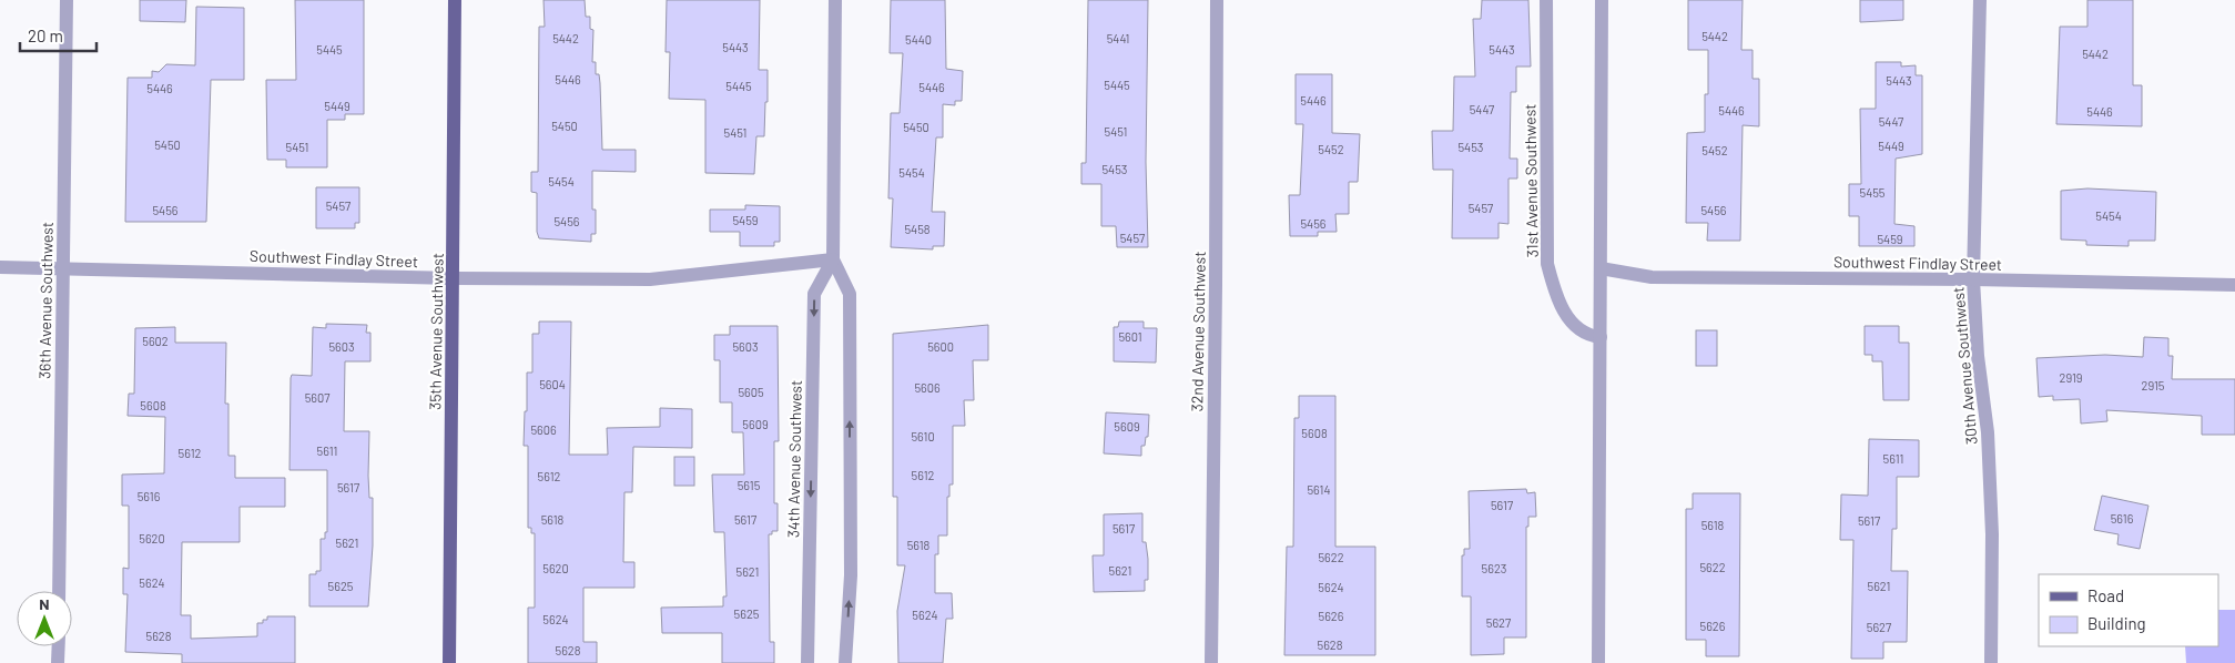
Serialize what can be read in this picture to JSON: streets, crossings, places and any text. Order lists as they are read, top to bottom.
{
  "streets": {
    "main road": ["35th Avenue Southwest"],
    "street": [
      "31st Avenue Southwest",
      "Southwest Findlay Street",
      "36th Avenue Southwest",
      "32nd Avenue Southwest",
      "30th Avenue Southwest",
      "34th Avenue Southwest"
    ]
  },
  "crossings": [
    ["Southwest Findlay Street", "36th Avenue Southwest"],
    ["Southwest Findlay Street", "35th Avenue Southwest"],
    ["Southwest Findlay Street", "30th Avenue Southwest"],
    ["Southwest Findlay Street", "34th Avenue Southwest"]
  ],
  "house_numbers": [
    "5442",
    "5442",
    "5441",
    "5440",
    "5443",
    "5445",
    "5443",
    "5442",
    "5446",
    "5443",
    "5445",
    "5445",
    "5446",
    "5446",
    "5446",
    "5449",
    "5447",
    "5446",
    "5446",
    "5447",
    "5450",
    "5450",
    "5451",
    "5451",
    "5450",
    "5449",
    "5451",
    "5453",
    "5452",
    "5452",
    "5453",
    "5454",
    "5454",
    "5455",
    "5457",
    "5457",
    "5456",
    "5456",
    "5454",
    "5459",
    "5456",
    "5456",
    "5458",
    "5457",
    "5459",
    "5601",
    "5602",
    "5603",
    "5603",
    "5600",
    "2919",
    "5604",
    "2915",
    "5606",
    "5605",
    "5607",
    "5608",
    "5609",
    "5609",
    "5606",
    "5608",
    "5610",
    "5611",
    "5612",
    "5611",
    "5612",
    "5612",
    "5615",
    "5617",
    "5614",
    "5616",
    "5617",
    "5616",
    "5618",
    "5617",
    "5617",
    "5618",
    "5617",
    "5620",
    "5621",
    "5618",
    "5622",
    "5622",
    "5620",
    "5623",
    "5621",
    "5621",
    "5624",
    "5625",
    "5621",
    "5624",
    "5625",
    "5624",
    "5626",
    "5624",
    "5627",
    "5626",
    "5627",
    "5628",
    "5628",
    "5628"
  ],
  "legend": ["Road", "Building"],
  "scale_bar": "20 m",
  "north": "top"
}
